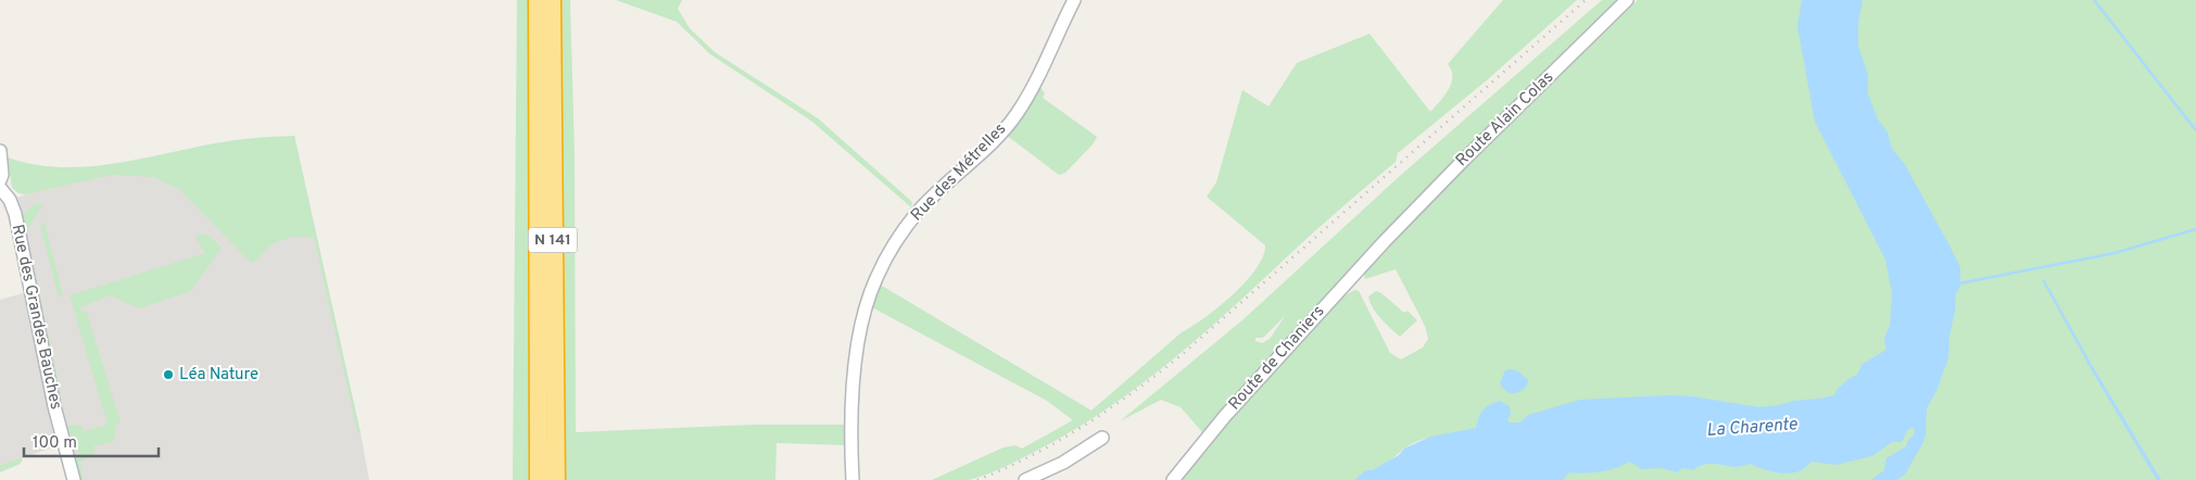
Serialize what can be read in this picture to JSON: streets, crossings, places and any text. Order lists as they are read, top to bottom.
{
  "streets": {
    "highway": ["N 141"],
    "street": [
      "Route Alain Colas",
      "Rue des Métrelles",
      "Rue des Grandes Bauches",
      "Route de Chaniers"
    ]
  },
  "crossings": [
    ["Route Alain Colas", "Route de Chaniers"]
  ],
  "water": ["La Charente"],
  "places": ["Léa Nature"],
  "scale_bar": "100 m"
}
